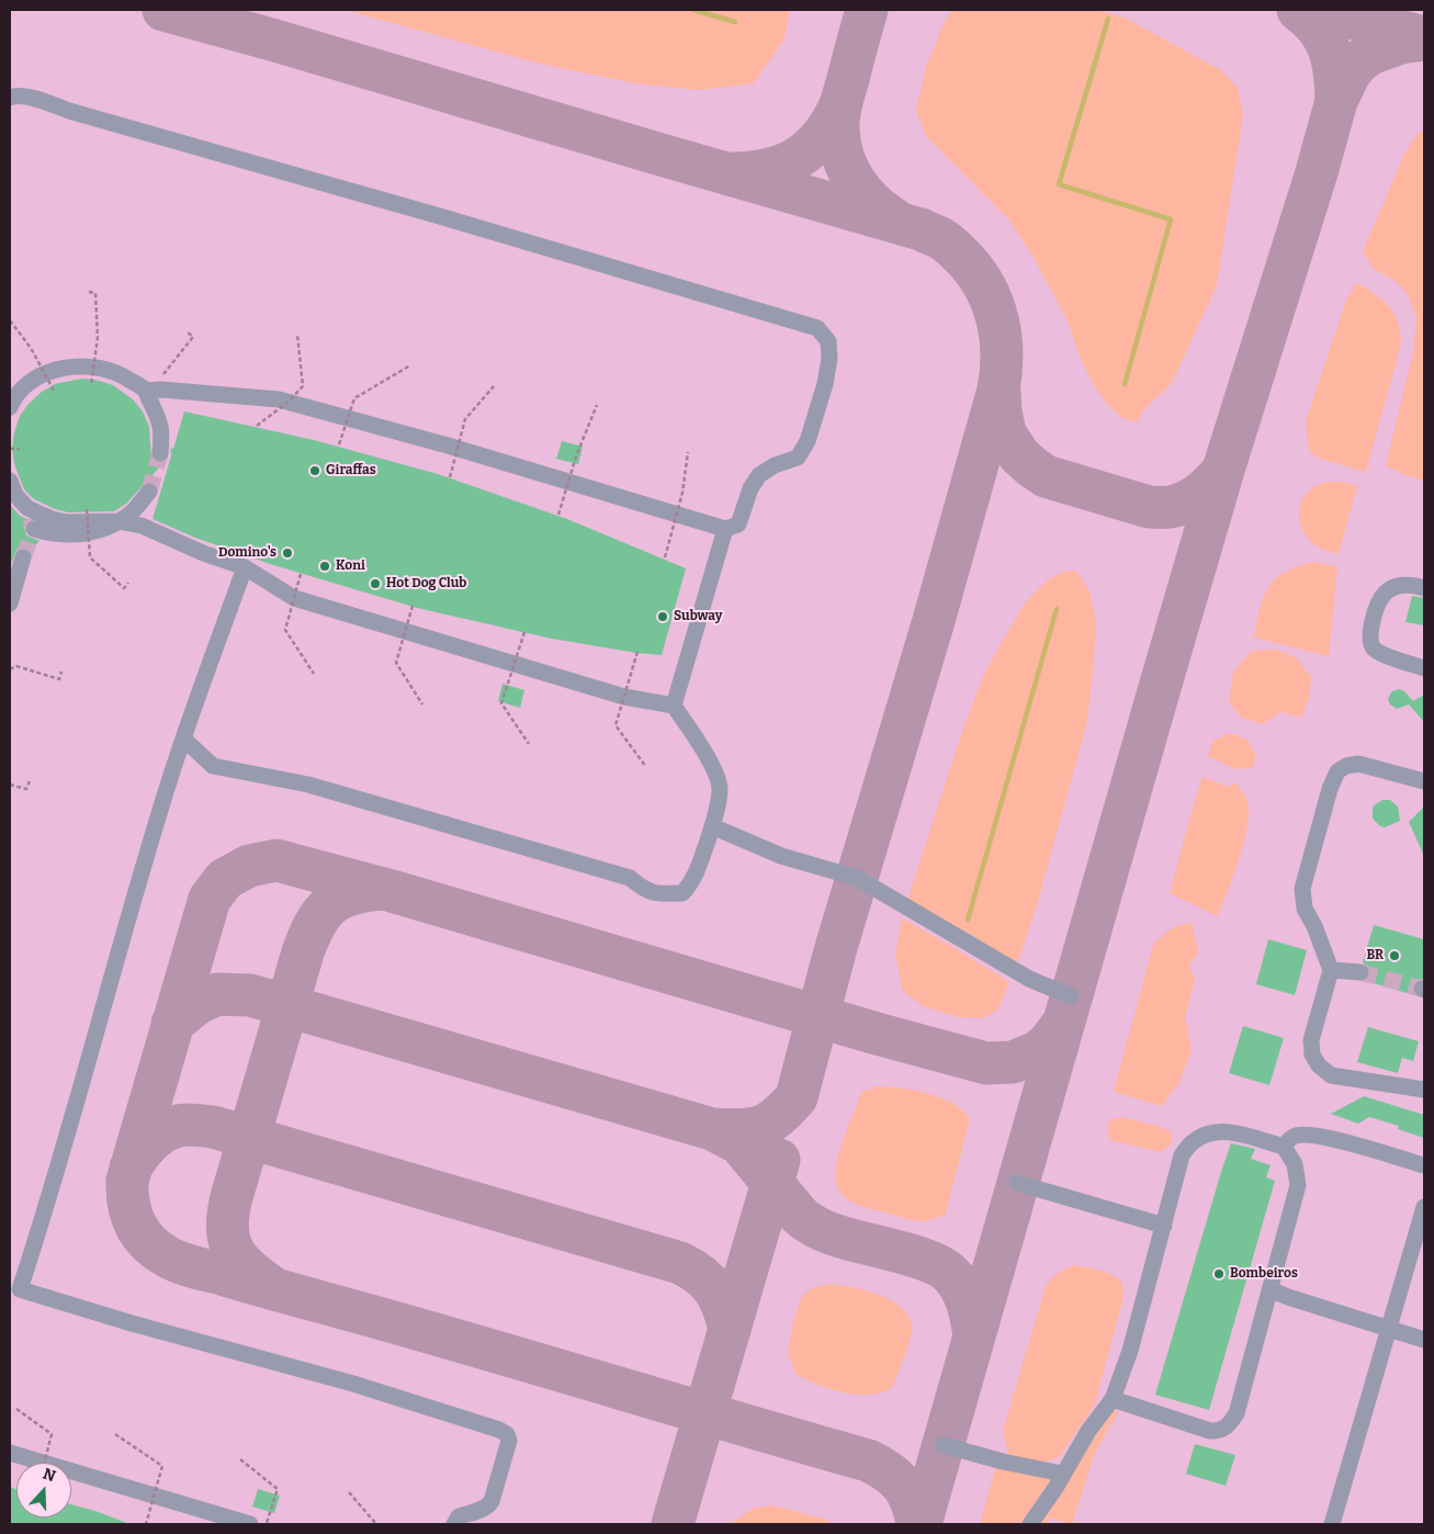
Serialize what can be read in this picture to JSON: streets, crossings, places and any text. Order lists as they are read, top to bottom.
{
  "places": [
    "Giraffas",
    "Domino's",
    "Koni",
    "Hot Dog Club",
    "Subway",
    "BR",
    "Bombeiros"
  ],
  "north": "top"
}
